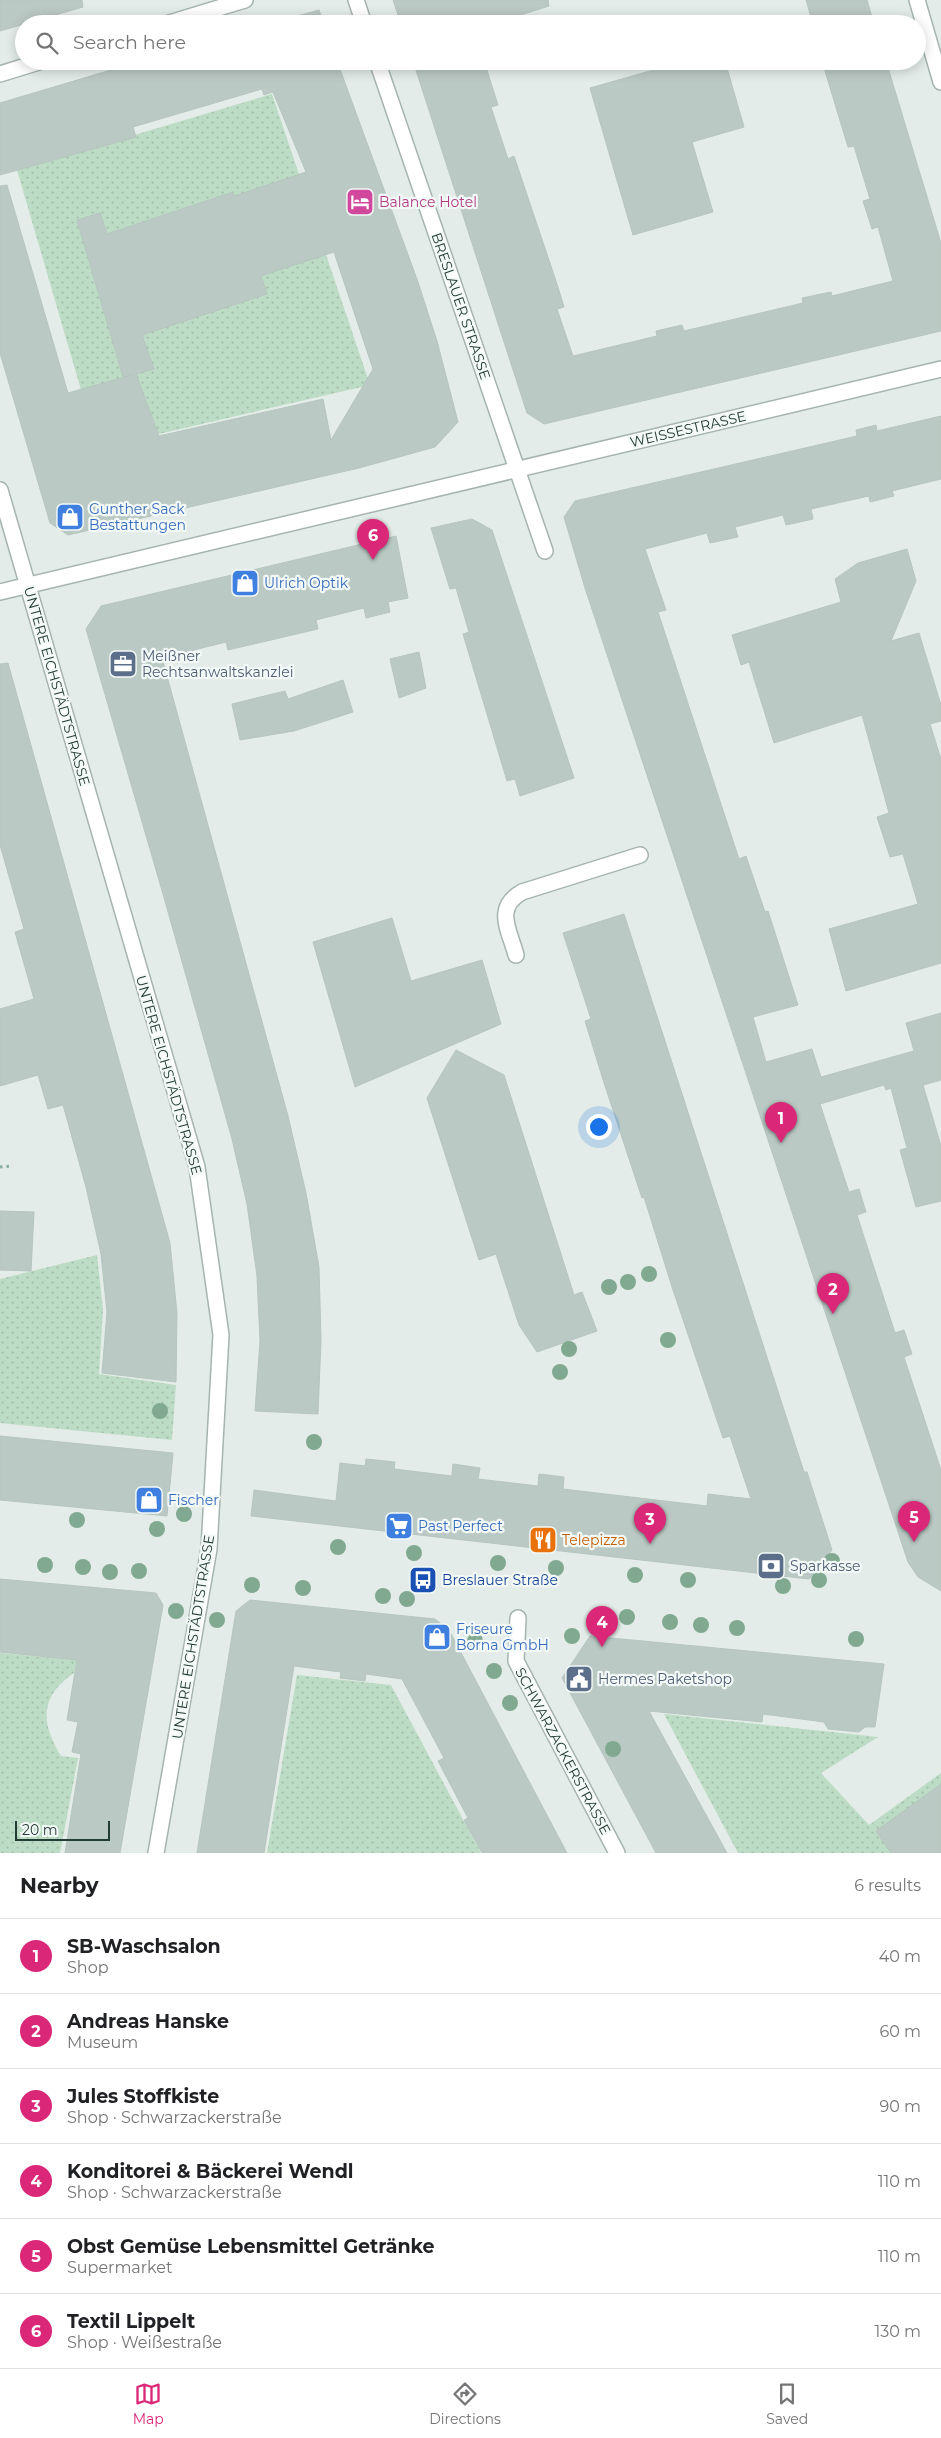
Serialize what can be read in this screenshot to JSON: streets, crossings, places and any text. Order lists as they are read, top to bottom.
{
  "streets": {
    "street": [
      "BRESLAUER STRASSE",
      "WEISSESTRASSE",
      "UNTERE EICHSTÄDTSTRASSE",
      "SCHWARZACKERSTRASSE"
    ]
  },
  "crossings": [
    ["BRESLAUER STRASSE", "WEISSESTRASSE"],
    ["WEISSESTRASSE", "UNTERE EICHSTÄDTSTRASSE"]
  ],
  "places": {
    "hotel": ["Balance Hotel"],
    "shop": [
      "Gunther Sack Bestattungen",
      "Ulrich Optik",
      "Fischer",
      "Friseure Borna GmbH"
    ],
    "office": ["Meißner Rechtsanwaltskanzlei"],
    "supermarket": ["Past Perfect"],
    "restaurant": ["Telepizza"],
    "bank": ["Sparkasse"],
    "bus stop": ["Breslauer Straße"],
    "public building": ["Hermes Paketshop"]
  },
  "scale_bar": "20 m",
  "page": {
    "search": "Search here",
    "pins": [
      "6",
      "1",
      "2",
      "5",
      "3",
      "4"
    ],
    "scale": "20 m",
    "heading": ["Nearby", "6 results"],
    "list": [
      {
        "mark": "1",
        "name": "SB-Waschsalon",
        "note": "Shop",
        "value": "40 m"
      },
      {
        "mark": "2",
        "name": "Andreas Hanske",
        "note": "Museum",
        "value": "60 m"
      },
      {
        "mark": "3",
        "name": "Jules Stoffkiste",
        "note": "Shop · Schwarzackerstraße",
        "value": "90 m"
      },
      {
        "mark": "4",
        "name": "Konditorei & Bäckerei Wendl",
        "note": "Shop · Schwarzackerstraße",
        "value": "110 m"
      },
      {
        "mark": "5",
        "name": "Obst Gemüse Lebensmittel Getränke",
        "note": "Supermarket",
        "value": "110 m"
      },
      {
        "mark": "6",
        "name": "Textil Lippelt",
        "note": "Shop · Weißestraße",
        "value": "130 m"
      }
    ],
    "nav": ["Map", "Directions", "Saved"]
  }
}
